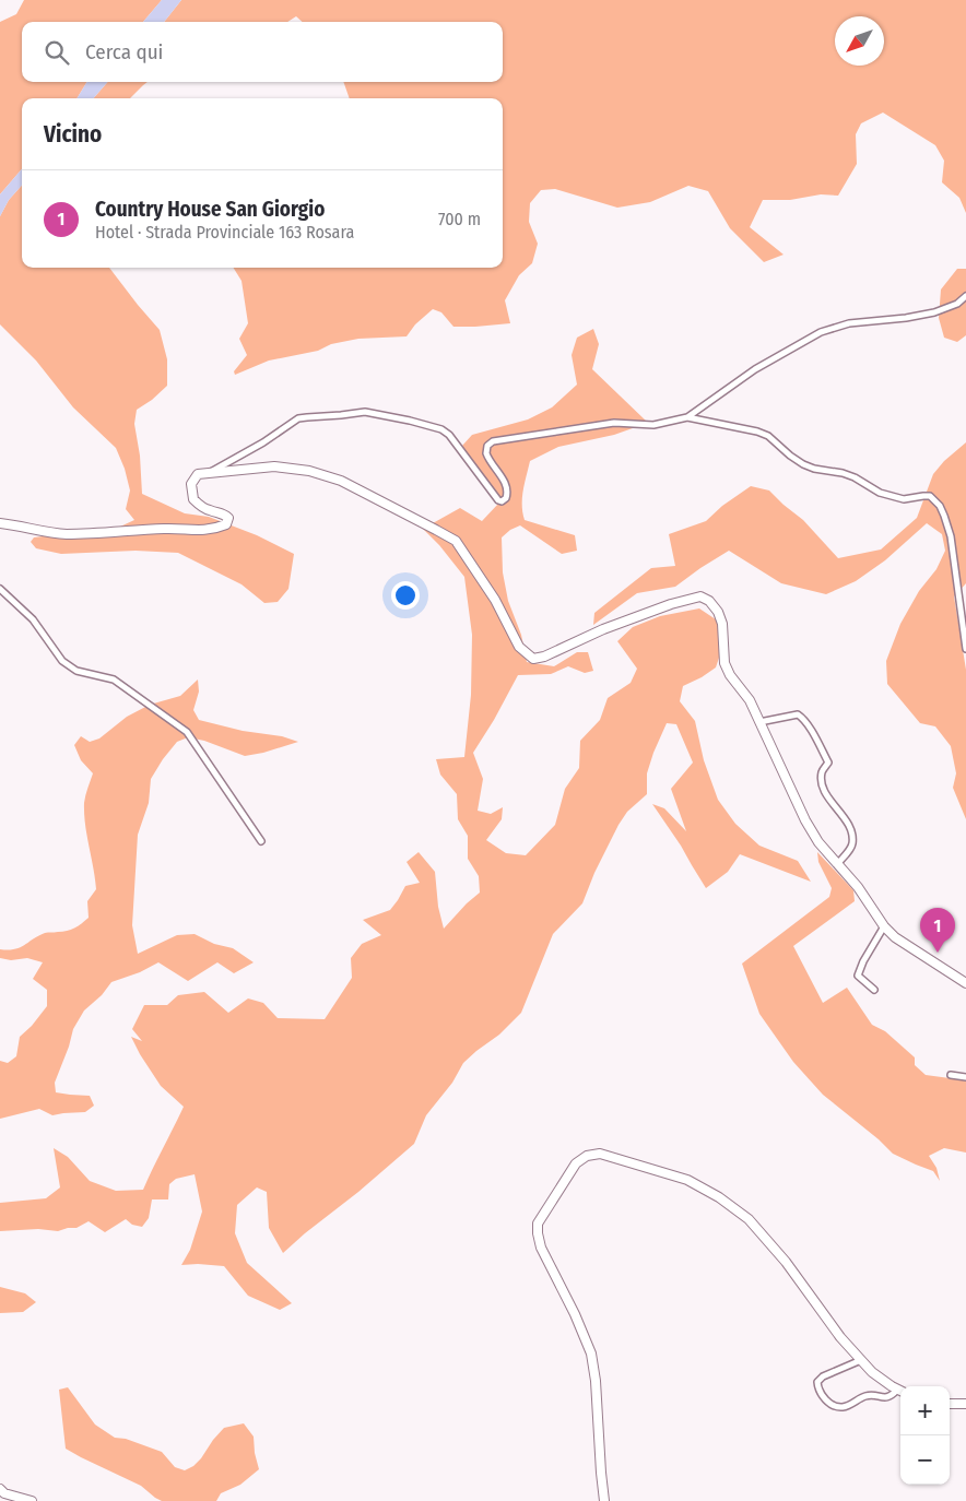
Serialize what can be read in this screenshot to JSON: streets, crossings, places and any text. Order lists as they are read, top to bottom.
{
  "north": "bottom left",
  "page": {
    "search": "Cerca qui",
    "heading": "Vicino",
    "list": [
      {
        "mark": "1",
        "name": "Country House San Giorgio",
        "note": "Hotel · Strada Provinciale 163 Rosara",
        "value": "700 m"
      }
    ],
    "pins": "1",
    "map_buttons": ["+", "−"]
  }
}
